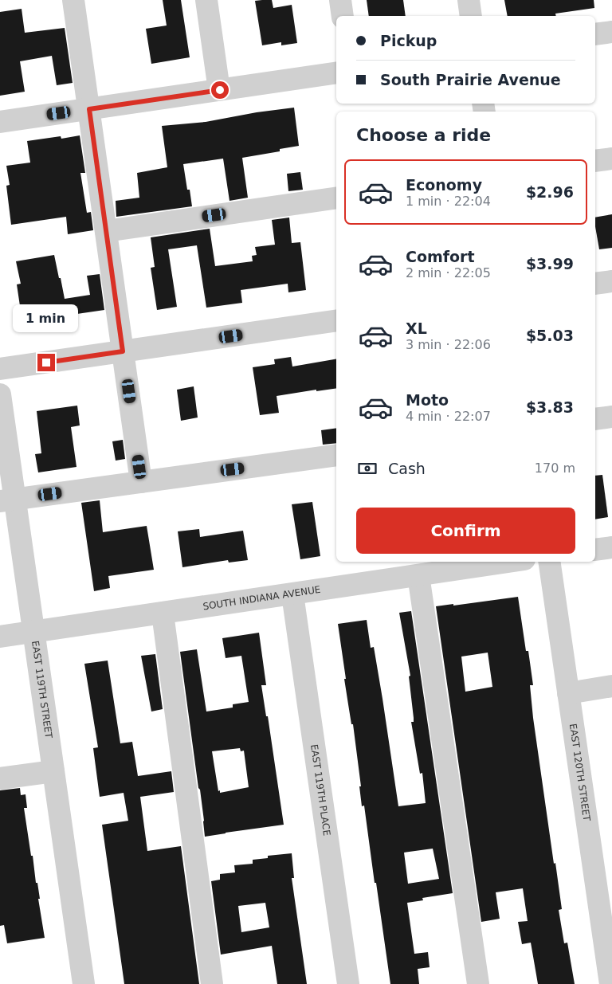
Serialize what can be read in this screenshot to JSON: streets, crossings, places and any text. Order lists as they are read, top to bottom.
{
  "streets": {
    "street": [
      "SOUTH INDIANA AVENUE",
      "EAST 119TH STREET",
      "EAST 120TH STREET",
      "EAST 119TH PLACE"
    ]
  },
  "crossings": [
    ["SOUTH INDIANA AVENUE", "EAST 119TH STREET"],
    ["SOUTH INDIANA AVENUE", "EAST 119TH PLACE"]
  ],
  "page": {
    "banner": ["Pickup", "South Prairie Avenue"],
    "heading": "Choose a ride",
    "list": [
      {
        "name": "Economy",
        "note": "1 min · 22:04",
        "value": "$2.96"
      },
      {
        "name": "Comfort",
        "note": "2 min · 22:05",
        "value": "$3.99"
      },
      {
        "name": "XL",
        "note": "3 min · 22:06",
        "value": "$5.03"
      },
      {
        "name": "Moto",
        "note": "4 min · 22:07",
        "value": "$3.83"
      }
    ],
    "bubble": "1 min",
    "pay": ["Cash", "170 m"],
    "buttons": "Confirm"
  }
}
